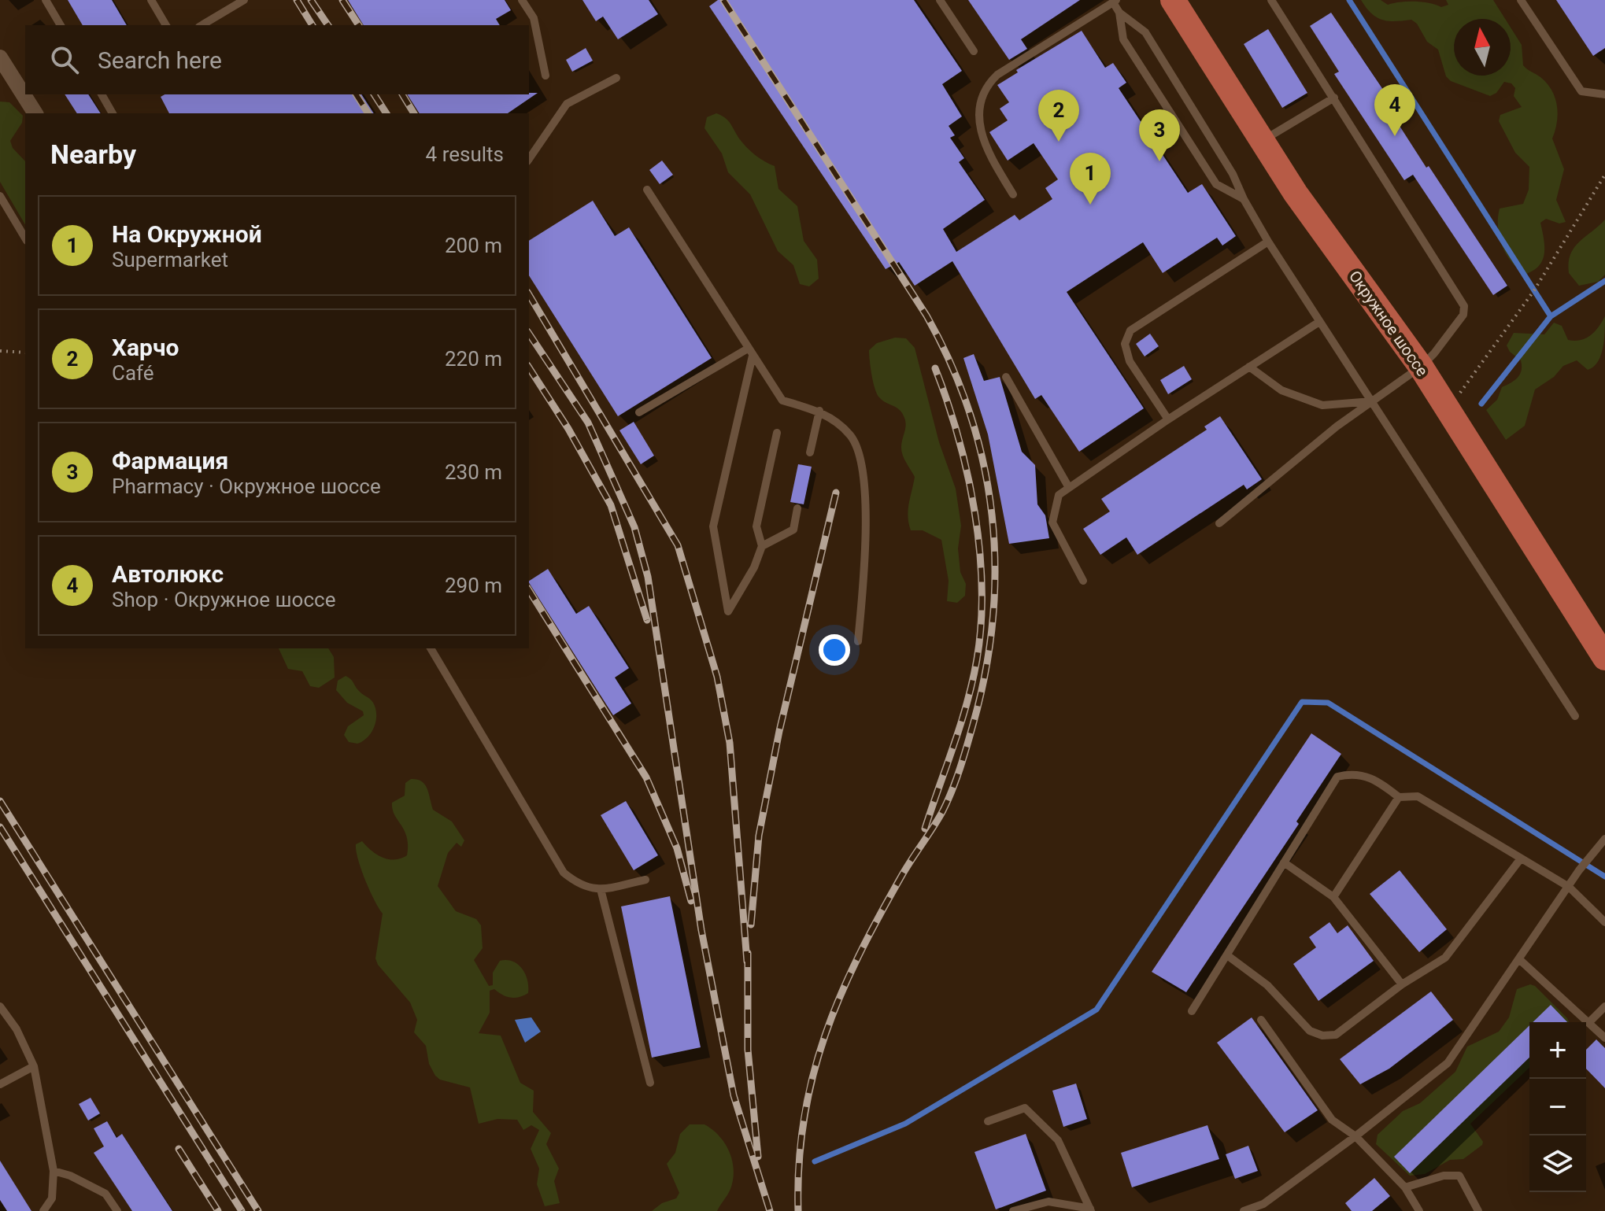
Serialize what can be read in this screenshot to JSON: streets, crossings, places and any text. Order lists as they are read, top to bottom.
{
  "streets": {
    "main road": ["Окружное шоссе"]
  },
  "north": "top",
  "page": {
    "search": "Search here",
    "pins": [
      "4",
      "2",
      "3",
      "1"
    ],
    "heading": ["Nearby", "4 results"],
    "list": [
      {
        "mark": "1",
        "name": "На Окружной",
        "note": "Supermarket",
        "value": "200 m"
      },
      {
        "mark": "2",
        "name": "Харчо",
        "note": "Café",
        "value": "220 m"
      },
      {
        "mark": "3",
        "name": "Фармация",
        "note": "Pharmacy · Окружное шоссе",
        "value": "230 m"
      },
      {
        "mark": "4",
        "name": "Автолюкс",
        "note": "Shop · Окружное шоссе",
        "value": "290 m"
      }
    ],
    "map_buttons": ["+", "−"]
  }
}
